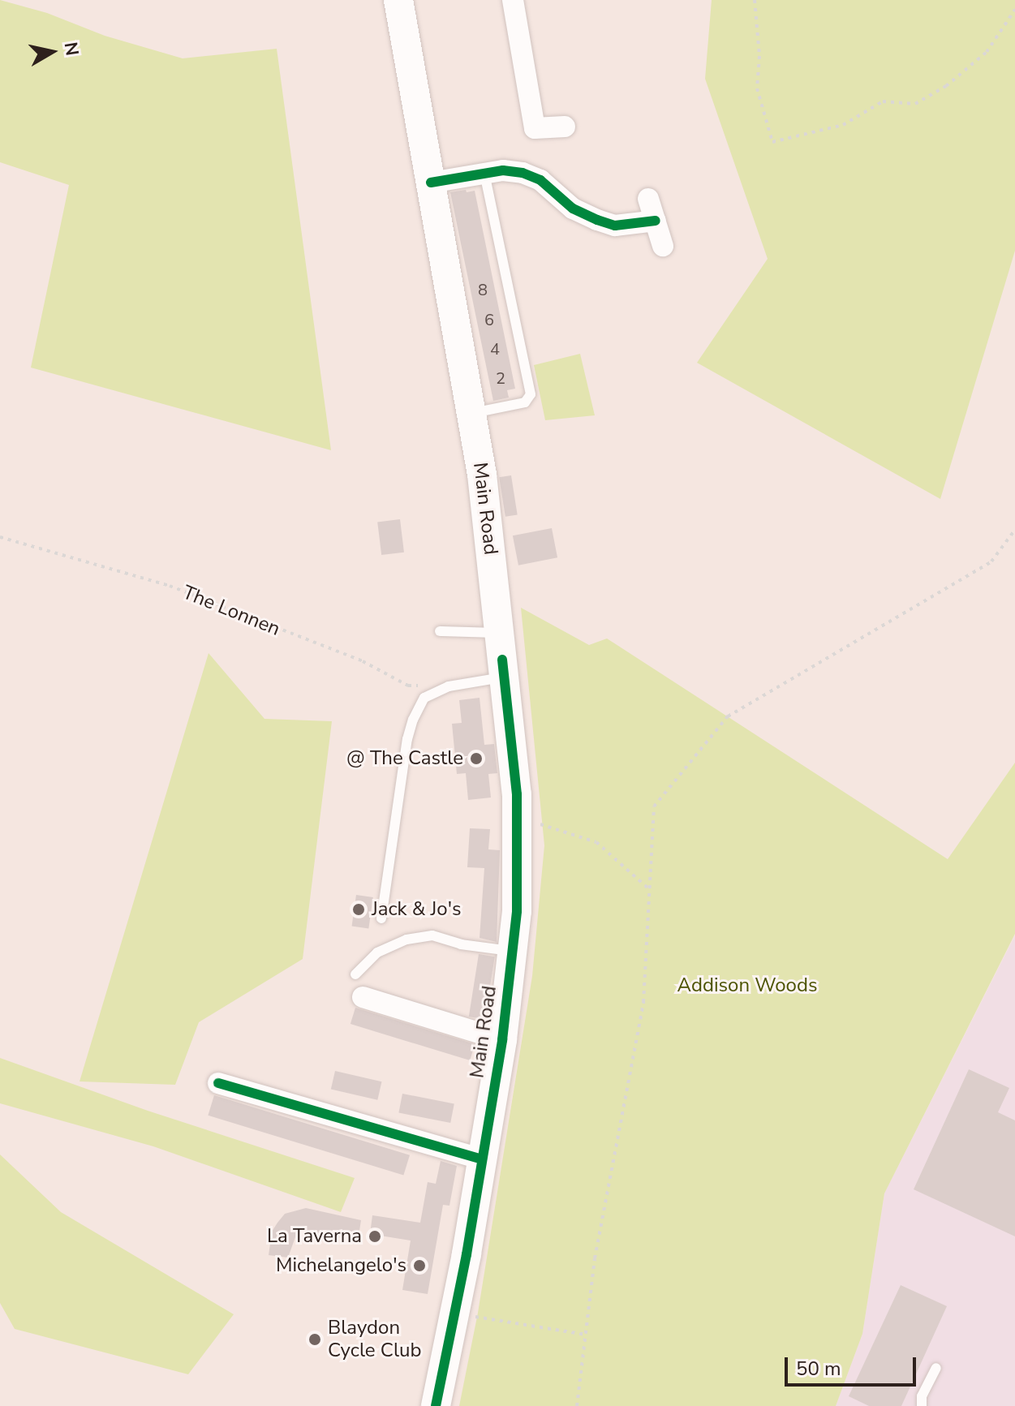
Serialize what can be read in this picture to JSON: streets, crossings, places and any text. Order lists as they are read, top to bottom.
{
  "streets": {
    "main road": ["Main Road"],
    "path": ["The Lonnen"]
  },
  "parks": ["Addison Woods"],
  "places": [
    "@ The Castle",
    "Jack & Jo's",
    "La Taverna",
    "Michelangelo's",
    "Blaydon Cycle Club"
  ],
  "house_numbers": [
    "8",
    "6",
    "4",
    "2"
  ],
  "scale_bar": "50 m",
  "north": "right"
}
